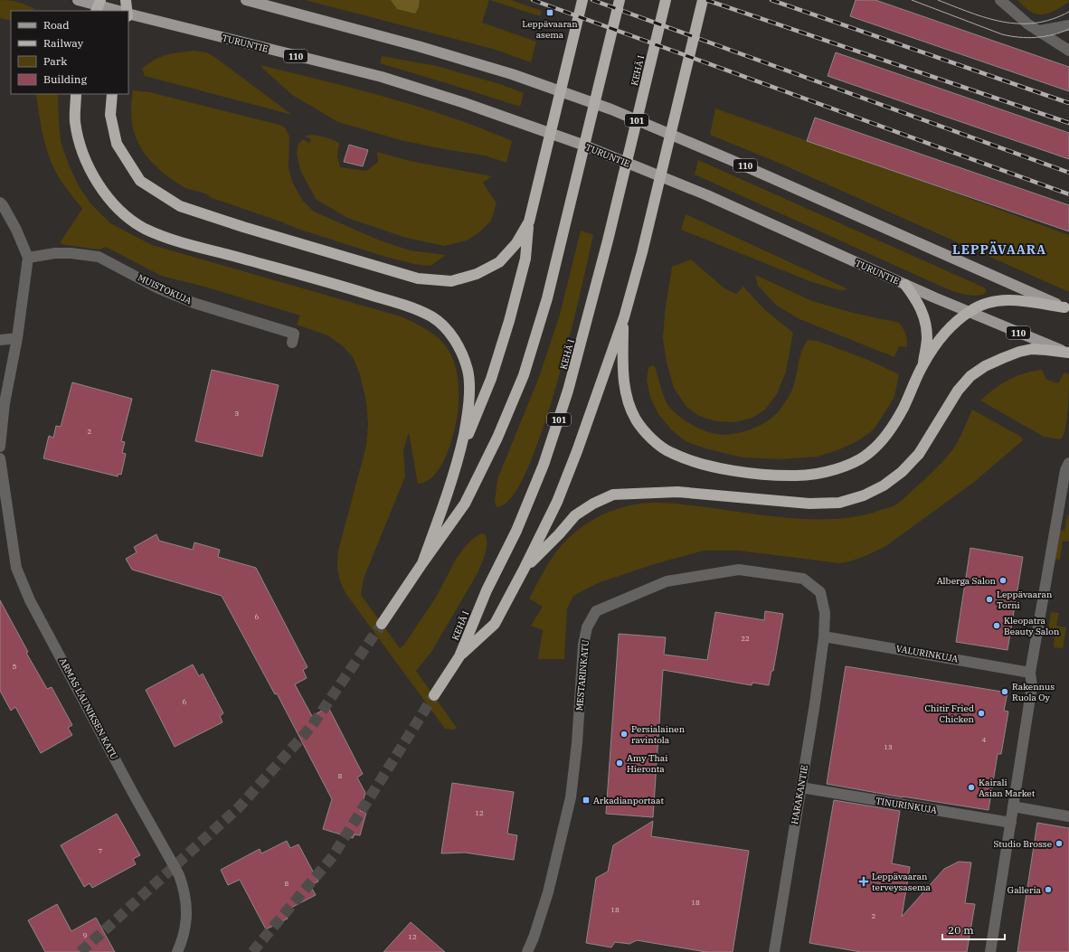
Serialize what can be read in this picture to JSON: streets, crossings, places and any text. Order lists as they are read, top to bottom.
{
  "streets": {
    "highway": ["KEHÄ I", "101"],
    "main road": ["TURUNTIE", "110"],
    "street": [
      "MUISTOKUJA",
      "VALURINKUJA",
      "MESTARINKATU",
      "ARMAS LAUNIKSEN KATU",
      "HARAKANTIE",
      "TINURINKUJA"
    ]
  },
  "crossings": [
    ["VALURINKUJA", "MESTARINKATU"],
    ["VALURINKUJA", "HARAKANTIE"],
    ["MESTARINKATU", "HARAKANTIE"],
    ["HARAKANTIE", "TINURINKUJA"]
  ],
  "districts": ["LEPPÄVAARA"],
  "places": {
    "transit": ["Leppävaaran asema", "Arkadianportaat"],
    "other": [
      "Alberga Salon",
      "Leppävaaran Torni",
      "Kleopatra Beauty Salon",
      "Rakennus Ruola Oy",
      "Chitir Fried Chicken",
      "Persialainen ravintola",
      "Amy Thai Hieronta",
      "Kairali Asian Market",
      "Studio Brosse",
      "Galleria"
    ],
    "health": ["Leppävaaran terveysasema"]
  },
  "house_numbers": [
    "3",
    "2",
    "6",
    "22",
    "5",
    "6",
    "4",
    "13",
    "8",
    "12",
    "7",
    "8",
    "18",
    "18",
    "2",
    "9",
    "12"
  ],
  "legend": [
    "Road",
    "Railway",
    "Park",
    "Building"
  ],
  "scale_bar": "20 m"
}
